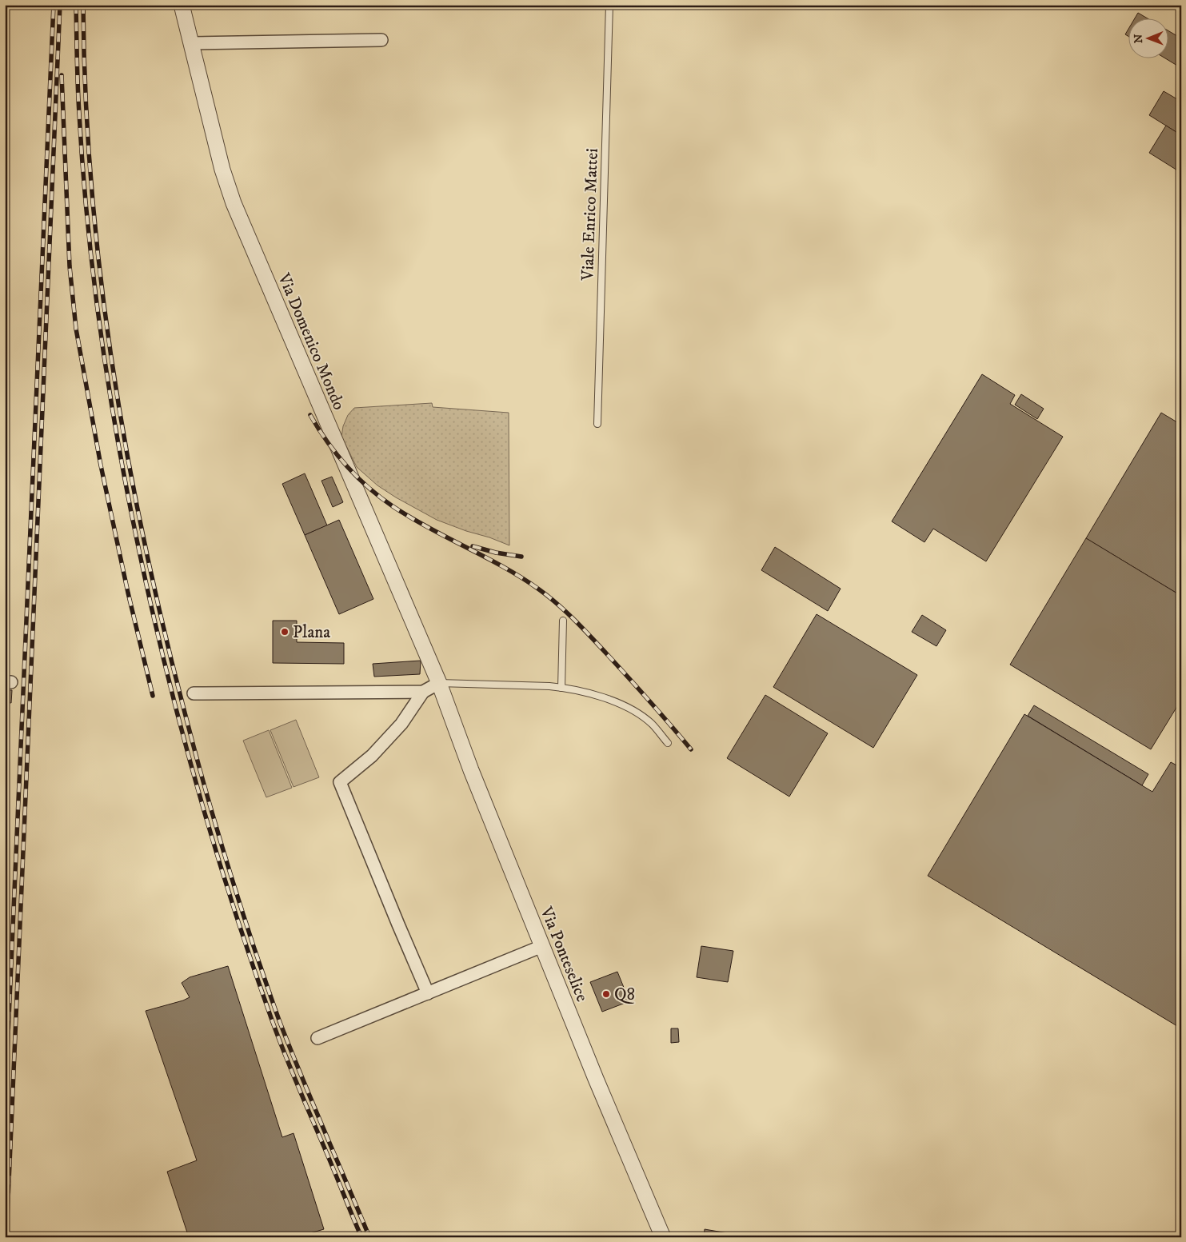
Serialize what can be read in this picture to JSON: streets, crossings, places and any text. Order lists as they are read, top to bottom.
{
  "streets": {
    "street": ["Via Domenico Mondo", "Via Ponteselice"],
    "lane": ["Viale Enrico Mattei"]
  },
  "crossings": [
    ["Via Domenico Mondo", "Via Ponteselice"]
  ],
  "places": ["Plana", "Q8"],
  "north": "left"
}
